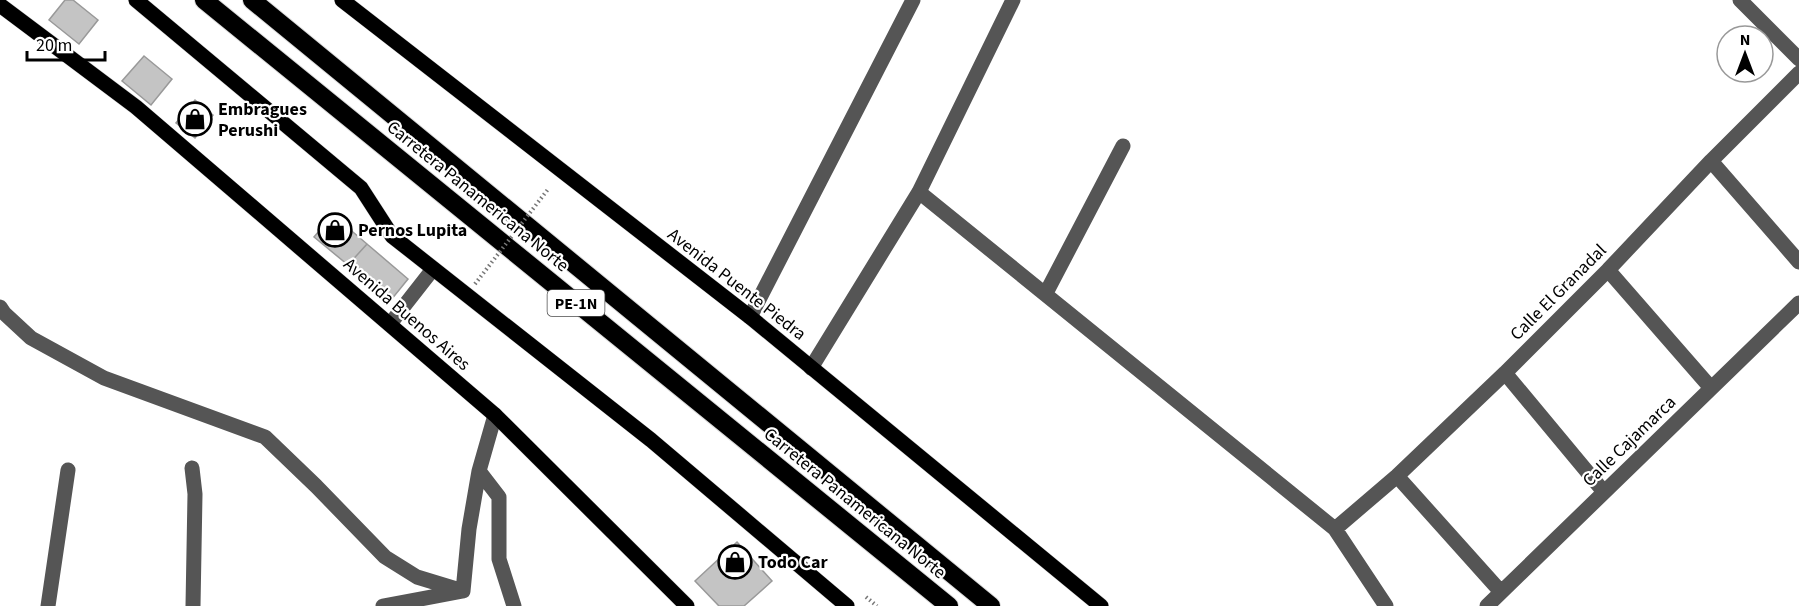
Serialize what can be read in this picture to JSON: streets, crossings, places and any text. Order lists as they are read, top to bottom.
{
  "streets": {
    "highway": ["Carretera Panamericana Norte", "PE-1N"],
    "main road": ["Avenida Puente Piedra", "Avenida Buenos Aires"],
    "street": ["Calle El Granadal", "Calle Cajamarca"]
  },
  "places": {
    "shop": ["Embragues Perushi", "Pernos Lupita", "Todo Car"]
  },
  "scale_bar": "20 m",
  "north": "top"
}
